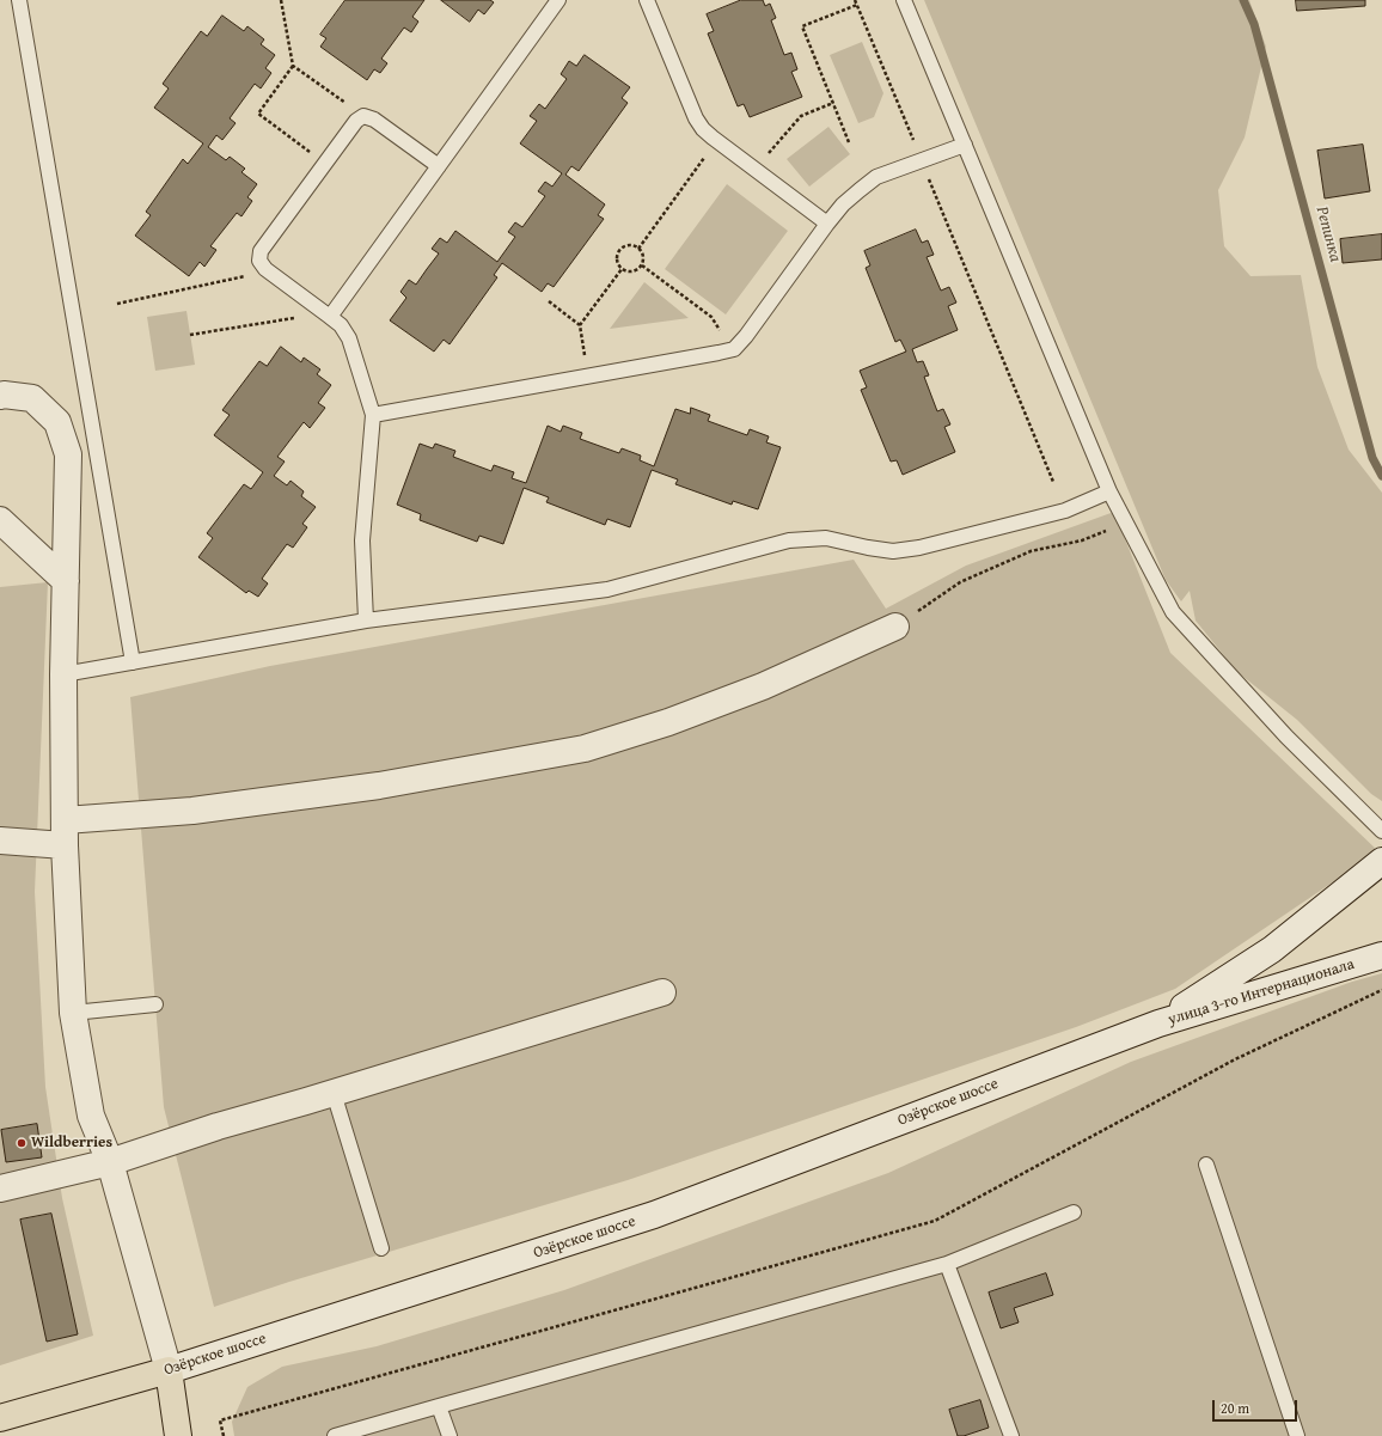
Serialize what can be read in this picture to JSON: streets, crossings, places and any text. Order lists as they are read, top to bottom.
{
  "streets": {
    "main road": ["Озёрское шоссе"],
    "street": ["улица 3-го Интернационала"]
  },
  "crossings": [
    ["улица 3-го Интернационала", "Озёрское шоссе"]
  ],
  "water": ["Репинка"],
  "places": ["Wildberries"],
  "scale_bar": "20 m"
}
